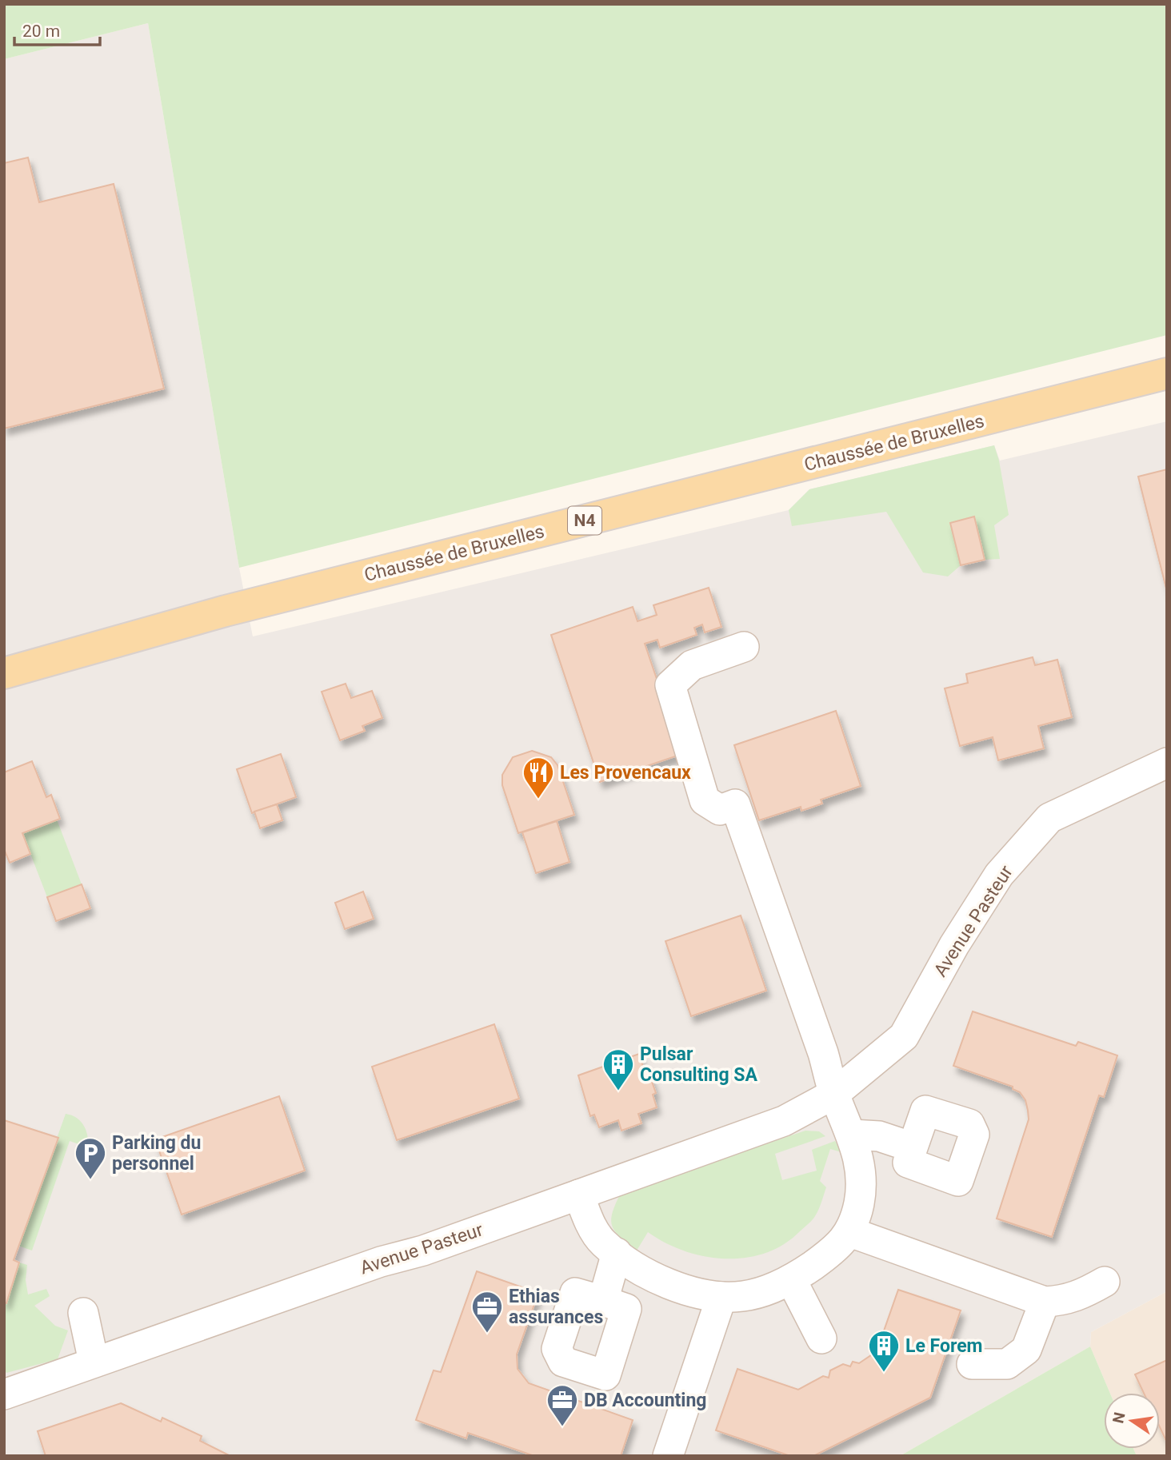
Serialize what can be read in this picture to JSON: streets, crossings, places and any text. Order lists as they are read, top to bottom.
{
  "streets": {
    "main road": ["Chaussée de Bruxelles", "N4"],
    "street": ["Avenue Pasteur"]
  },
  "places": {
    "restaurant": ["Les Provencaux"],
    "building": ["Pulsar Consulting SA", "Le Forem"],
    "parking": ["Parking du personnel"],
    "office": ["Ethias assurances", "DB Accounting"]
  },
  "scale_bar": "20 m",
  "north": "left"
}
